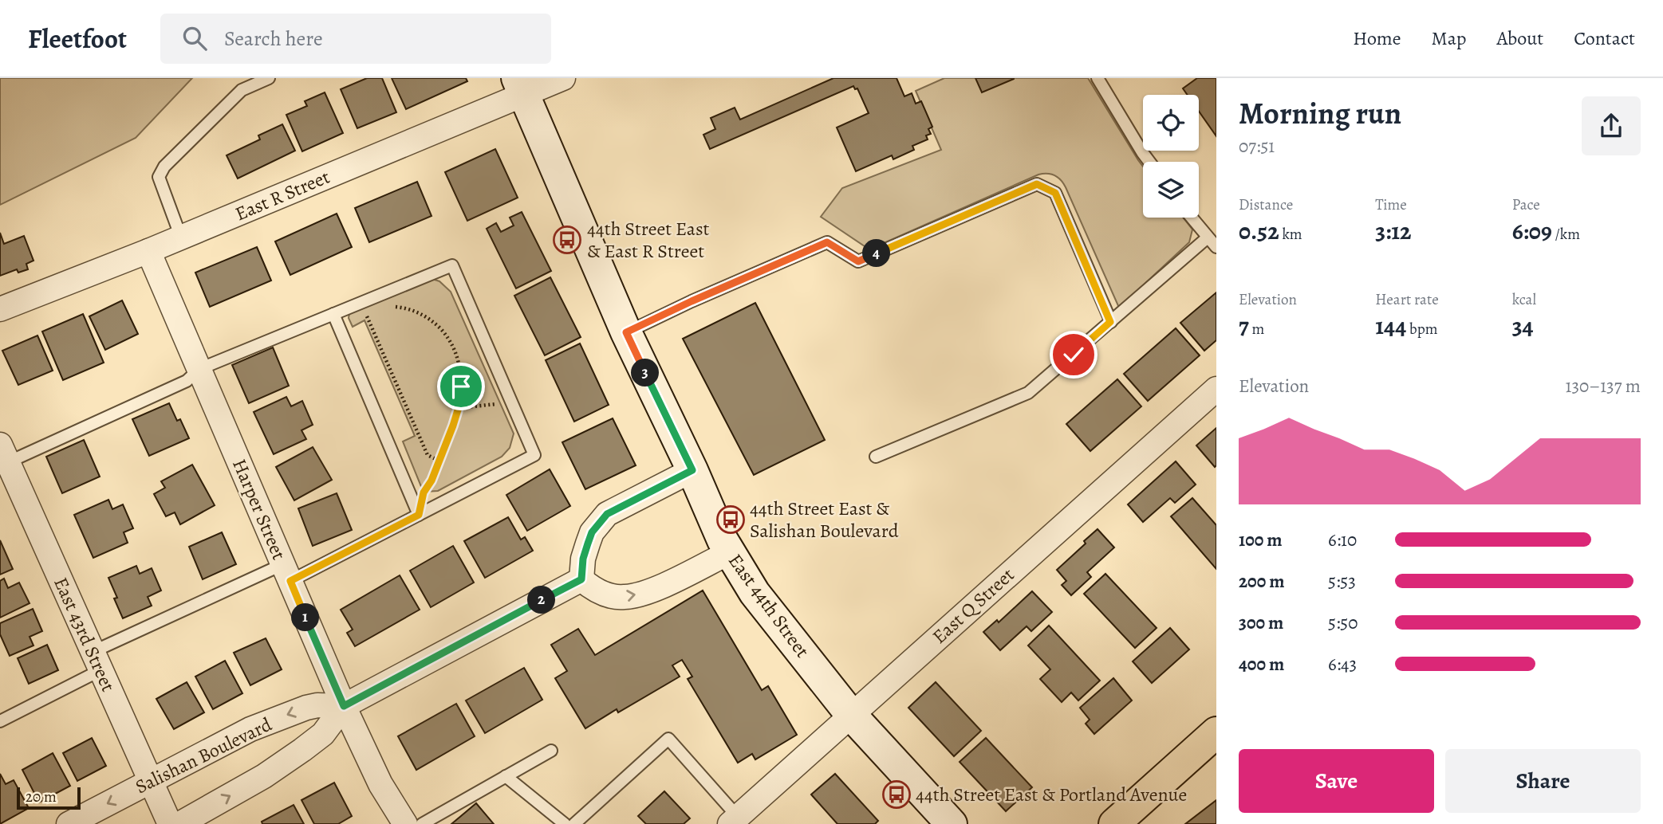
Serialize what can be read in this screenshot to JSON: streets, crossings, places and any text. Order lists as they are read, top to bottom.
{
  "streets": {
    "street": [
      "East R Street",
      "Harper Street",
      "East 44th Street",
      "East Q Street",
      "East 43rd Street",
      "Salishan Boulevard"
    ]
  },
  "crossings": [
    ["East R Street", "Harper Street"],
    ["East R Street", "East 44th Street"],
    ["Harper Street", "Salishan Boulevard"],
    ["East 44th Street", "East Q Street"],
    ["East 43rd Street", "Salishan Boulevard"]
  ],
  "places": {
    "bus stop": ["44th Street East & East R Street", "44th Street East & Salishan Boulevard", "44th Street East & Portland Avenue"]
  },
  "scale_bar": "20 m",
  "page": {
    "header": "Fleetfoot",
    "search": "Search here",
    "nav": [
      "Home",
      "Map",
      "About",
      "Contact"
    ],
    "heading": ["Morning run", "07:51"],
    "stats": [
      ["Distance", "0.52 km"],
      ["Time", "3:12"],
      ["Pace", "6:09 /km"],
      ["Elevation", "7 m"],
      ["Heart rate", "144 bpm"],
      ["kcal", "34"]
    ],
    "pins": [
      "4",
      "3",
      "2",
      "1"
    ],
    "chart": ["Elevation", "130–137 m"],
    "list": [
      {
        "name": "100 m",
        "note": "6:10"
      },
      {
        "name": "200 m",
        "note": "5:53"
      },
      {
        "name": "300 m",
        "note": "5:50"
      },
      {
        "name": "400 m",
        "note": "6:43"
      }
    ],
    "buttons": ["Save", "Share"],
    "scale": "20 m"
  }
}
